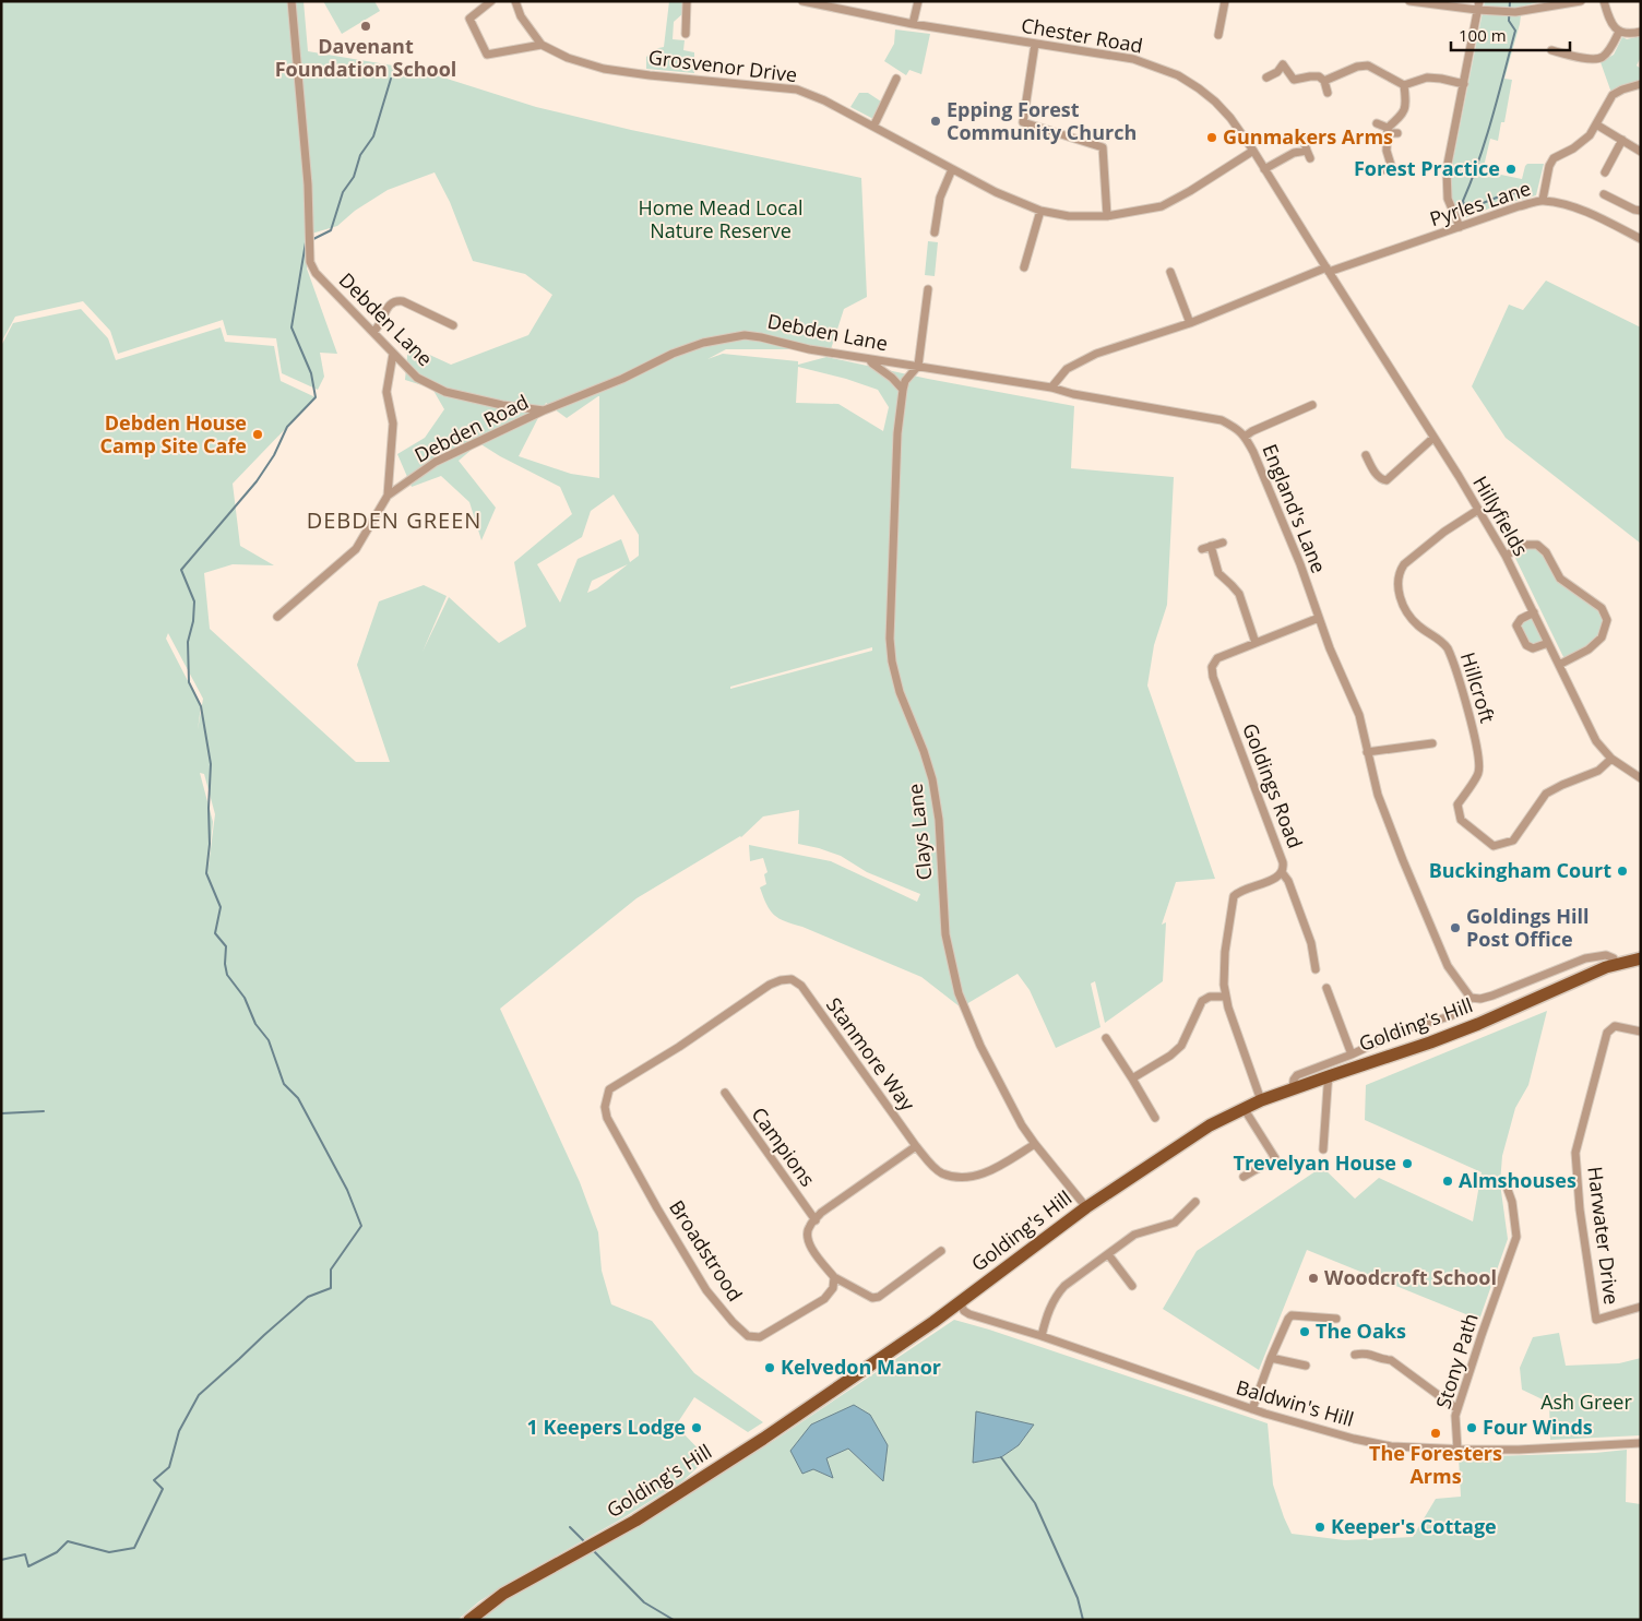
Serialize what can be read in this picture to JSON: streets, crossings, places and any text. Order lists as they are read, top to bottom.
{
  "streets": {
    "main road": ["Golding's Hill"],
    "street": [
      "Chester Road",
      "Grosvenor Drive",
      "Pyrles Lane",
      "Debden Lane",
      "Debden Road",
      "England's Lane",
      "Hillyfields",
      "Hillcroft",
      "Goldings Road",
      "Clays Lane",
      "Stanmore Way",
      "Campions",
      "Harwater Drive",
      "Broadstrood",
      "Stony Path",
      "Baldwin's Hill"
    ]
  },
  "crossings": [
    ["Chester Road", "Grosvenor Drive"],
    ["Chester Road", "Pyrles Lane"],
    ["Chester Road", "Hillyfields"],
    ["Pyrles Lane", "Debden Lane"],
    ["Pyrles Lane", "England's Lane"],
    ["Pyrles Lane", "Hillyfields"],
    ["Debden Lane", "Debden Road"],
    ["Debden Lane", "England's Lane"],
    ["Debden Lane", "Clays Lane"],
    ["England's Lane", "Goldings Road"],
    ["Hillyfields", "Hillcroft"],
    ["Goldings Road", "Golding's Hill"],
    ["Clays Lane", "Golding's Hill"],
    ["Clays Lane", "Stanmore Way"],
    ["Golding's Hill", "Baldwin's Hill"],
    ["Stanmore Way", "Broadstrood"],
    ["Stony Path", "Baldwin's Hill"]
  ],
  "districts": ["DEBDEN GREEN"],
  "parks": ["Home Mead Local Nature Reserve", "Ash Greer"],
  "places": [
    "Davenant Foundation School",
    "Epping Forest Community Church",
    "Gunmakers Arms",
    "Forest Practice",
    "Debden House Camp Site Cafe",
    "Buckingham Court",
    "Goldings Hill Post Office",
    "Trevelyan House",
    "Almshouses",
    "Woodcroft School",
    "The Oaks",
    "Kelvedon Manor",
    "1 Keepers Lodge",
    "Four Winds",
    "The Foresters Arms",
    "Keeper's Cottage"
  ],
  "scale_bar": "100 m"
}
